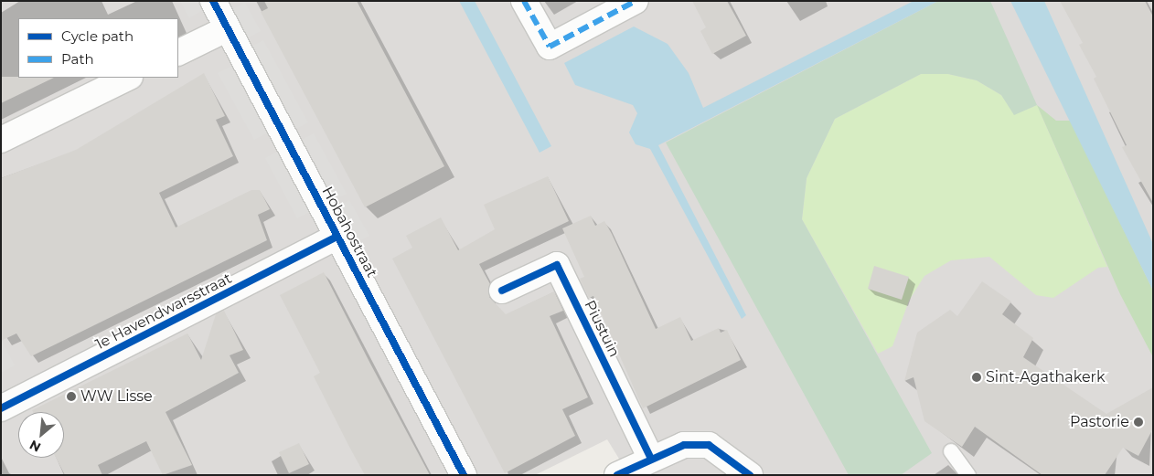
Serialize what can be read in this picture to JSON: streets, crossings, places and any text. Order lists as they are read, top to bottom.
{
  "streets": {
    "street": ["Hobahostraat", "1e Havendwarsstraat", "Piustuin"]
  },
  "crossings": [
    ["Hobahostraat", "1e Havendwarsstraat"]
  ],
  "places": ["Sint-Agathakerk", "WW Lisse", "Pastorie"],
  "legend": ["Cycle path", "Path"],
  "north": "bottom left"
}
